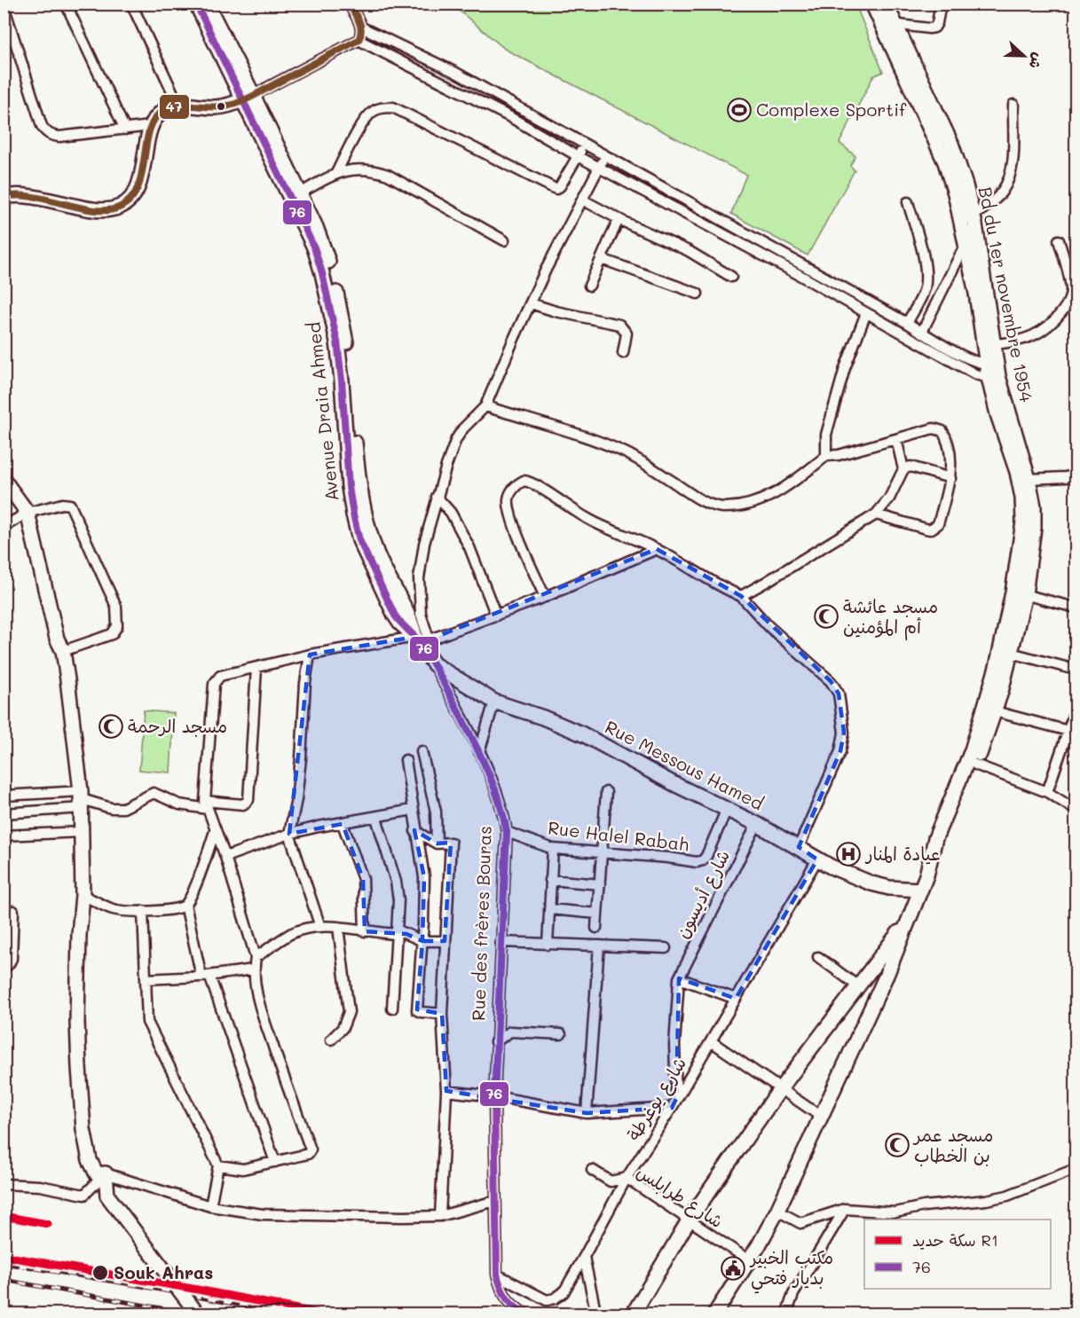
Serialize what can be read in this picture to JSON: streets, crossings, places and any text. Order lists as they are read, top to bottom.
{
  "streets": {
    "street": [
      "Bd du 1er novembre 1954",
      "Avenue Draia Ahmed",
      "Rue Messous Hamed",
      "Rue Halel Rabah",
      "شارع أديسون",
      "Rue des frères Bouras",
      "شارع يوغرطة",
      "شارع طرابلس"
    ]
  },
  "crossings": [
    ["Avenue Draia Ahmed", "Rue des frères Bouras"],
    ["Rue Messous Hamed", "Rue Halel Rabah"],
    ["Rue Messous Hamed", "شارع أديسون"],
    ["Rue Messous Hamed", "Rue des frères Bouras"],
    ["Rue Messous Hamed", "شارع يوغرطة"],
    ["Rue Halel Rabah", "Rue des frères Bouras"],
    ["شارع يوغرطة", "شارع طرابلس"]
  ],
  "places": {
    "sports": ["Complexe Sportif"],
    "mosque": ["مسجد عائشة أم المؤمنين", "مسجد الرحمة", "مسجد عمر بن الخطاب"],
    "hospital": ["عيادة المنار"],
    "public building": ["مكتب الخبير بديار فتحي"],
    "other": ["Souk Ahras"]
  },
  "lines": ["transit line 76", "transit line 47", "rail line R1"],
  "legend": ["سكة حديد R1", "76"],
  "north": "right"
}
